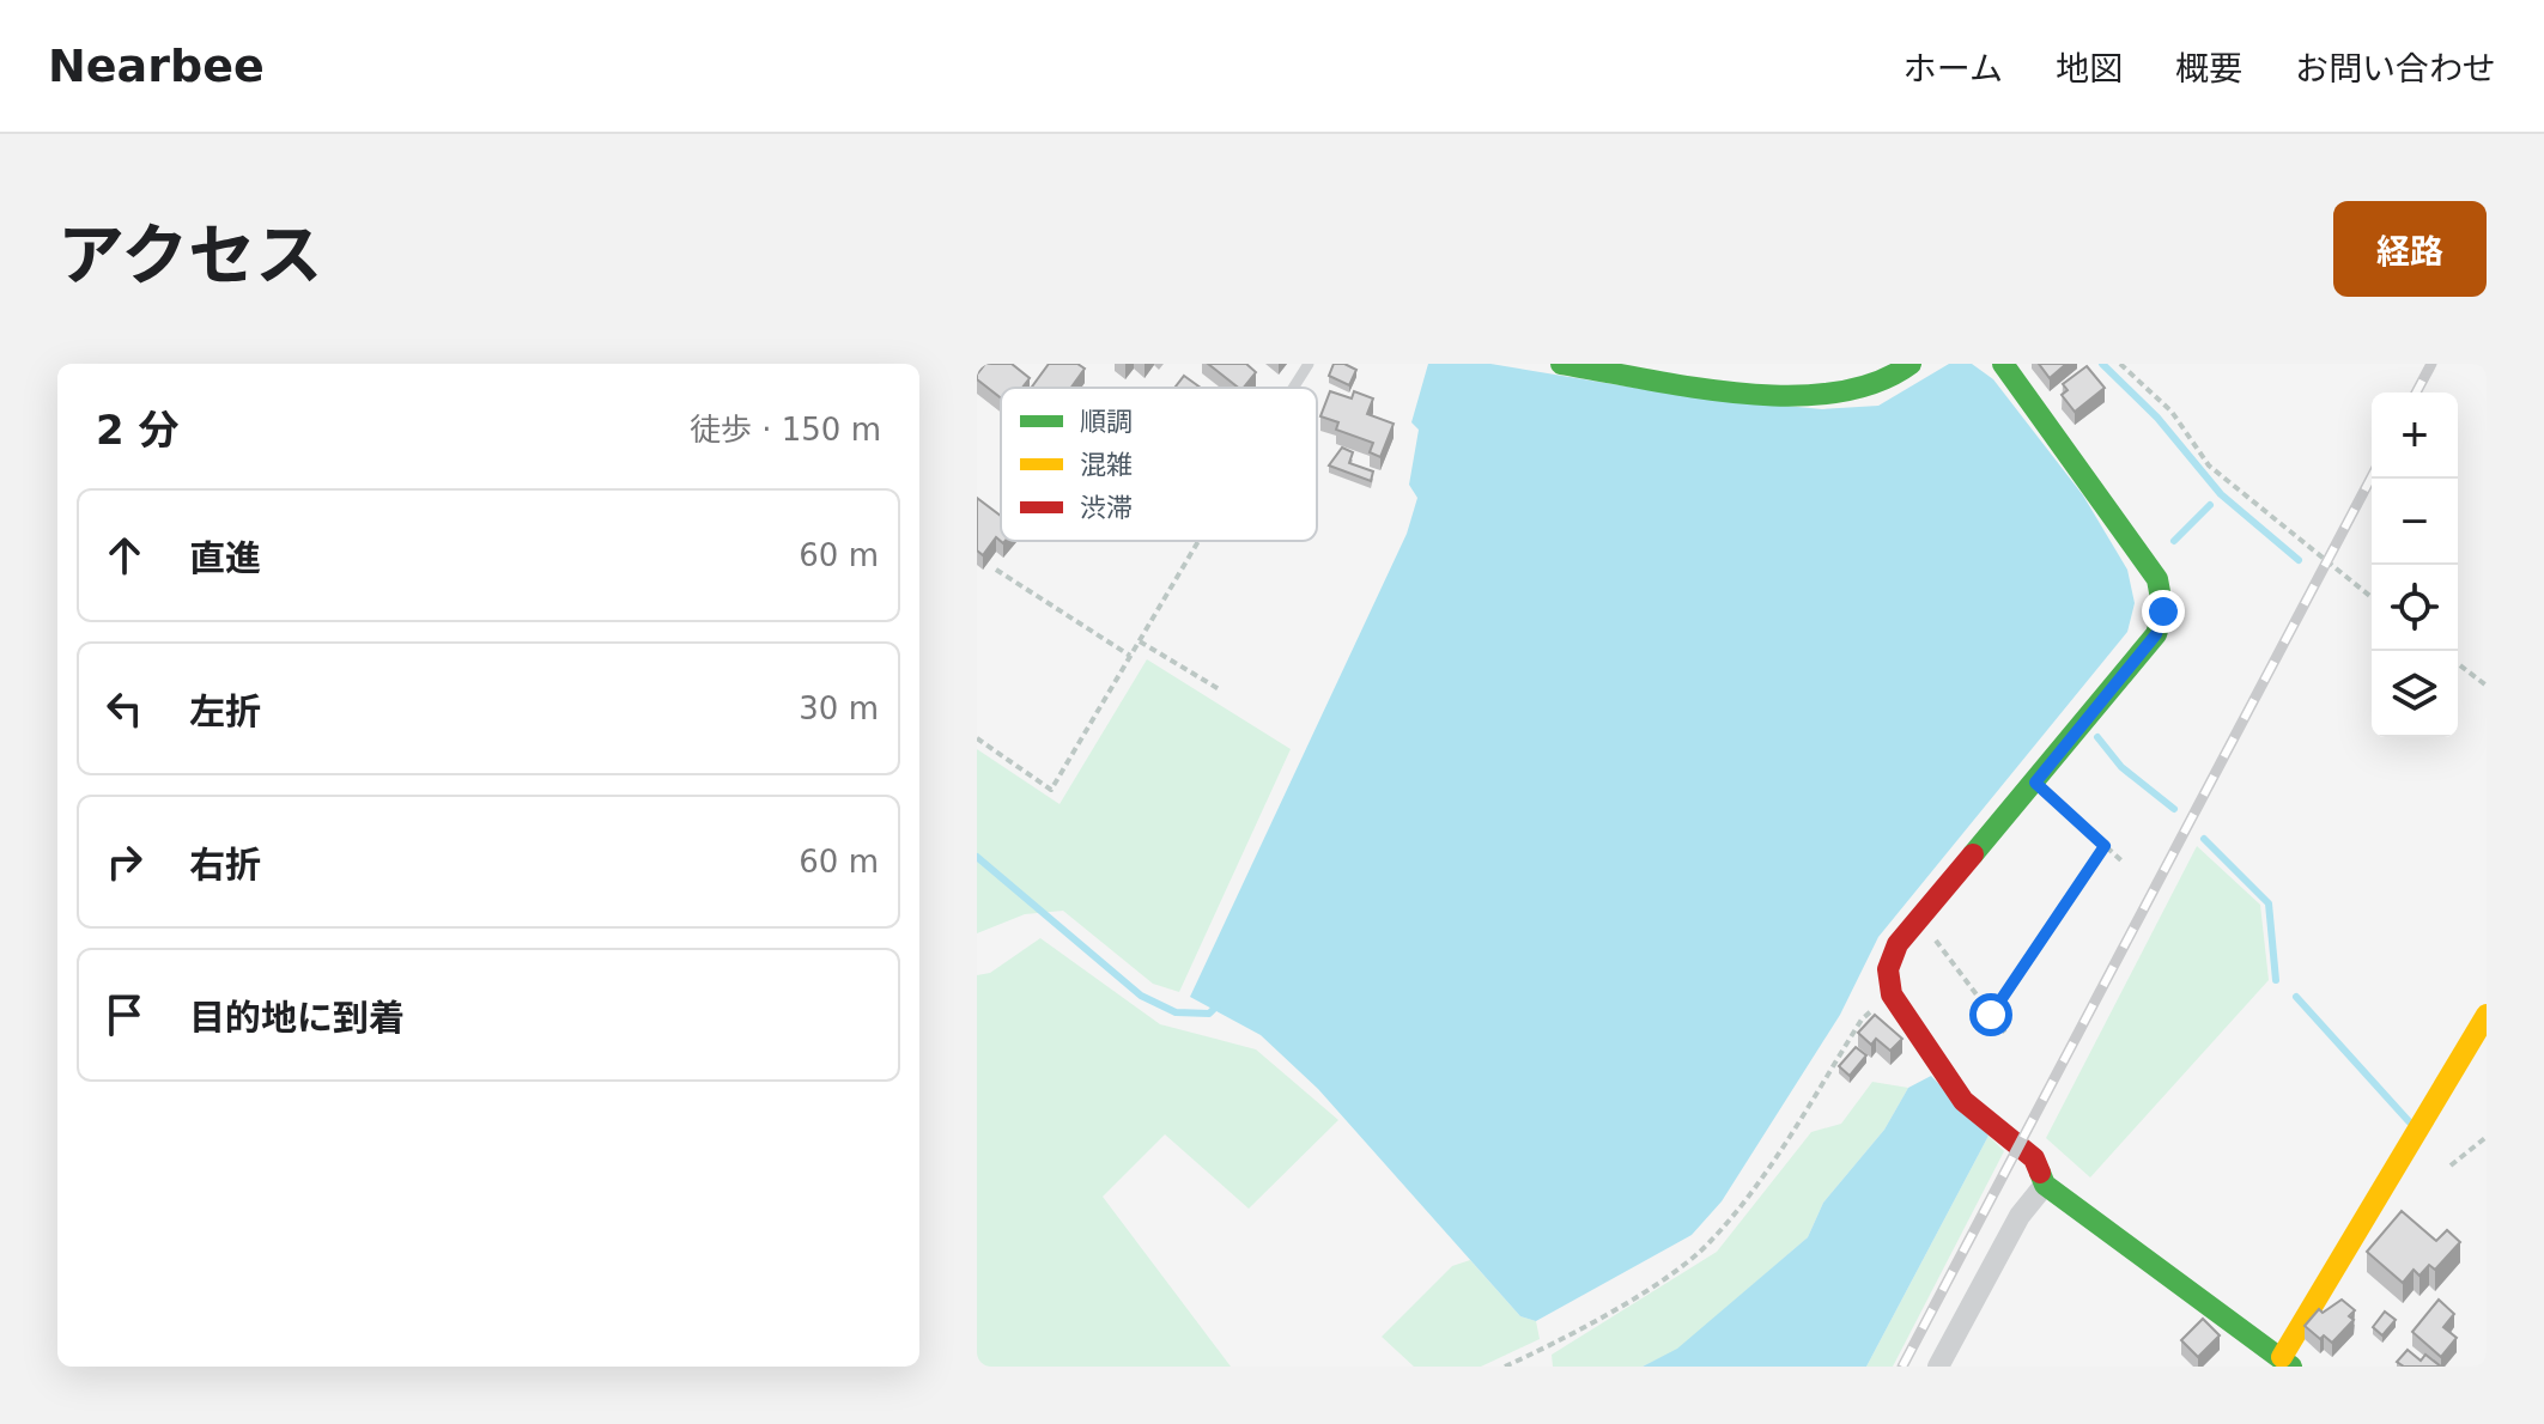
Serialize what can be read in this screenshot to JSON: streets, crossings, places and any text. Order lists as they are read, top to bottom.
{
  "legend": ["順調", "混雑", "渋滞"],
  "page": {
    "header": "Nearbee",
    "nav": [
      "ホーム",
      "地図",
      "概要",
      "お問い合わせ"
    ],
    "title": "アクセス",
    "buttons": "経路",
    "heading": ["2 分", "徒歩 · 150 m"],
    "map_buttons": ["+", "−"],
    "list": [
      ["直進", "60 m"],
      ["左折", "30 m"],
      ["右折", "60 m"],
      "目的地に到着"
    ]
  }
}
